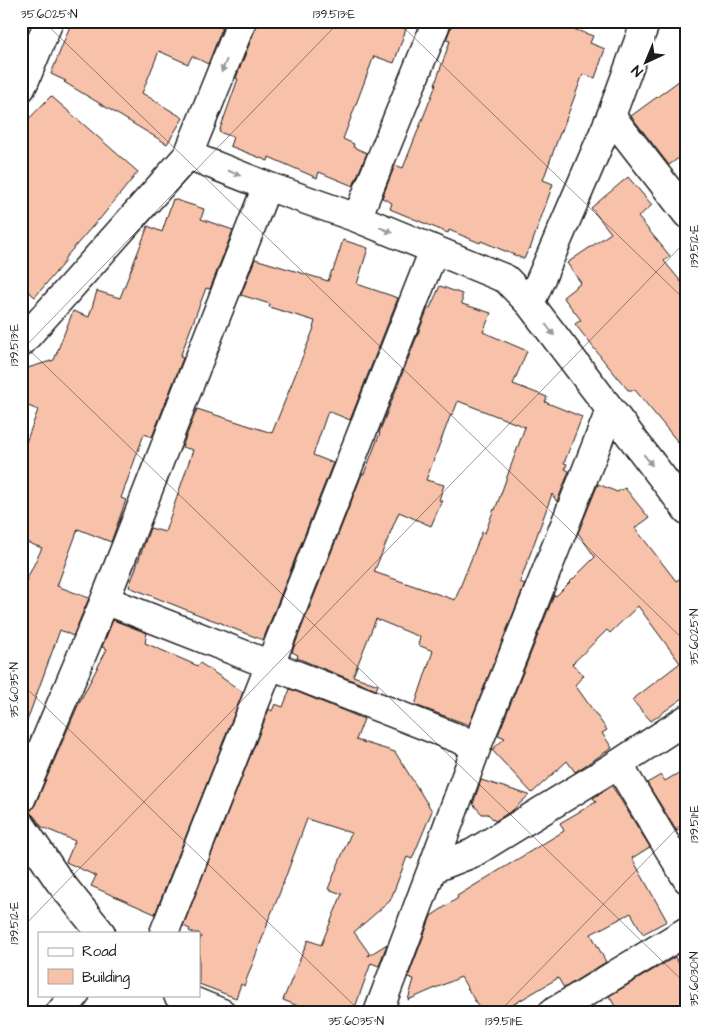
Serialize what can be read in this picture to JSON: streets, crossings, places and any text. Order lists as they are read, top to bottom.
{
  "legend": ["Road", "Building"],
  "north": "bottom left",
  "coordinates": [
    "35.6025°N",
    "139.513°E",
    "139.512°E",
    "35.6035°N",
    "139.511°E",
    "35.6030°N"
  ]
}
